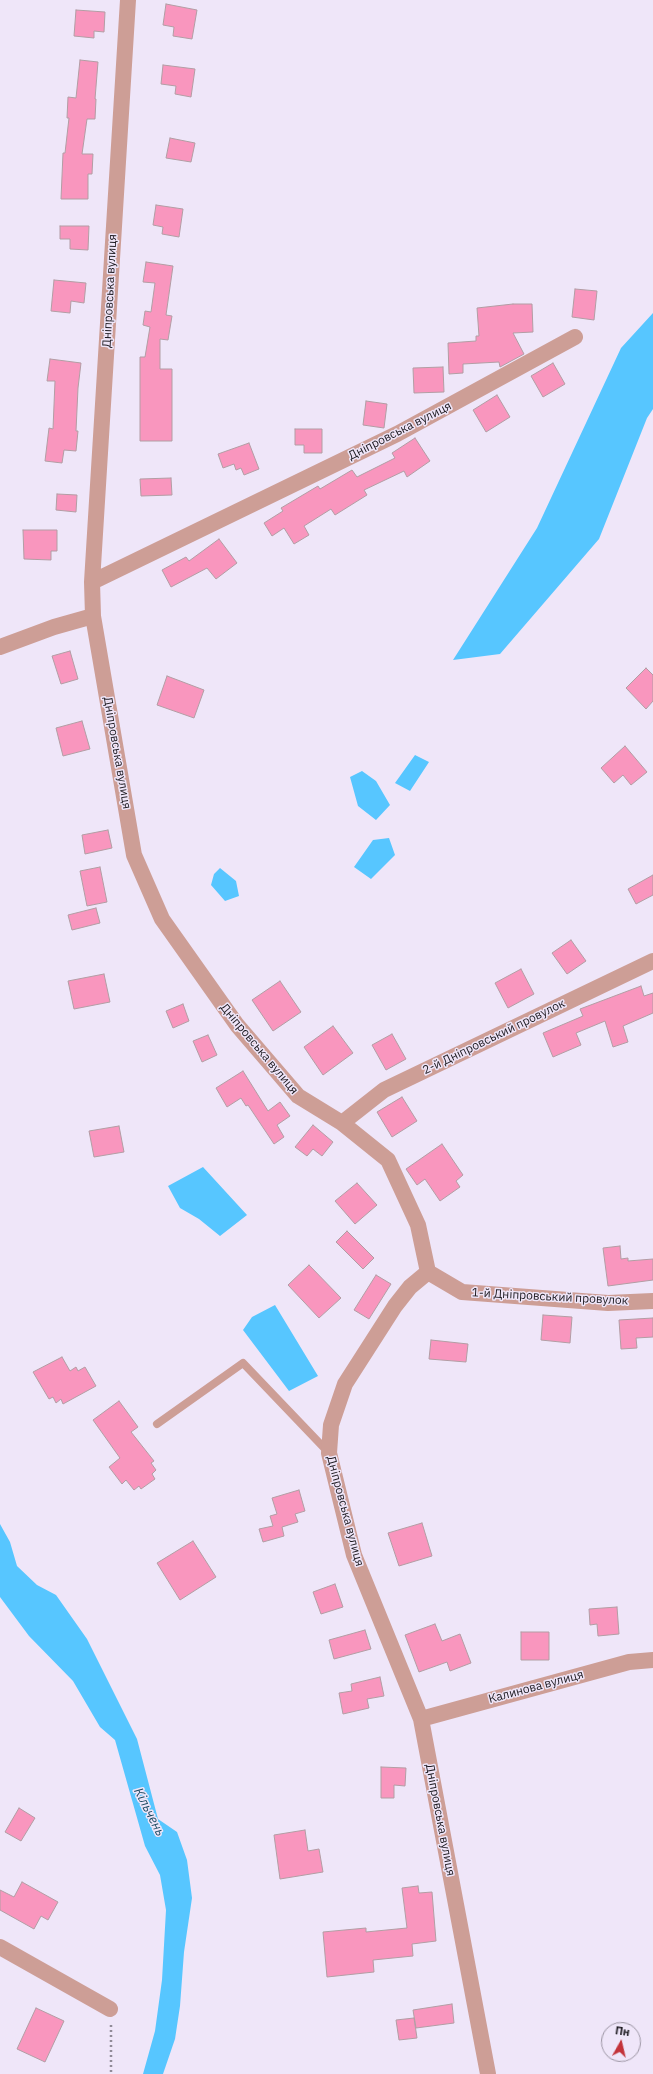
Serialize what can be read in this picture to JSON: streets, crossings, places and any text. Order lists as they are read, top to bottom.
{
  "streets": {
    "street": [
      "Дніпровська вулиця",
      "2-й Дніпровський провулок",
      "1-й Дніпровський провулок",
      "Калинова вулиця"
    ]
  },
  "crossings": [
    ["Дніпровська вулиця", "2-й Дніпровський провулок"],
    ["Дніпровська вулиця", "1-й Дніпровський провулок"],
    ["Дніпровська вулиця", "Калинова вулиця"]
  ],
  "water": ["Кільчень"],
  "north": "top"
}
